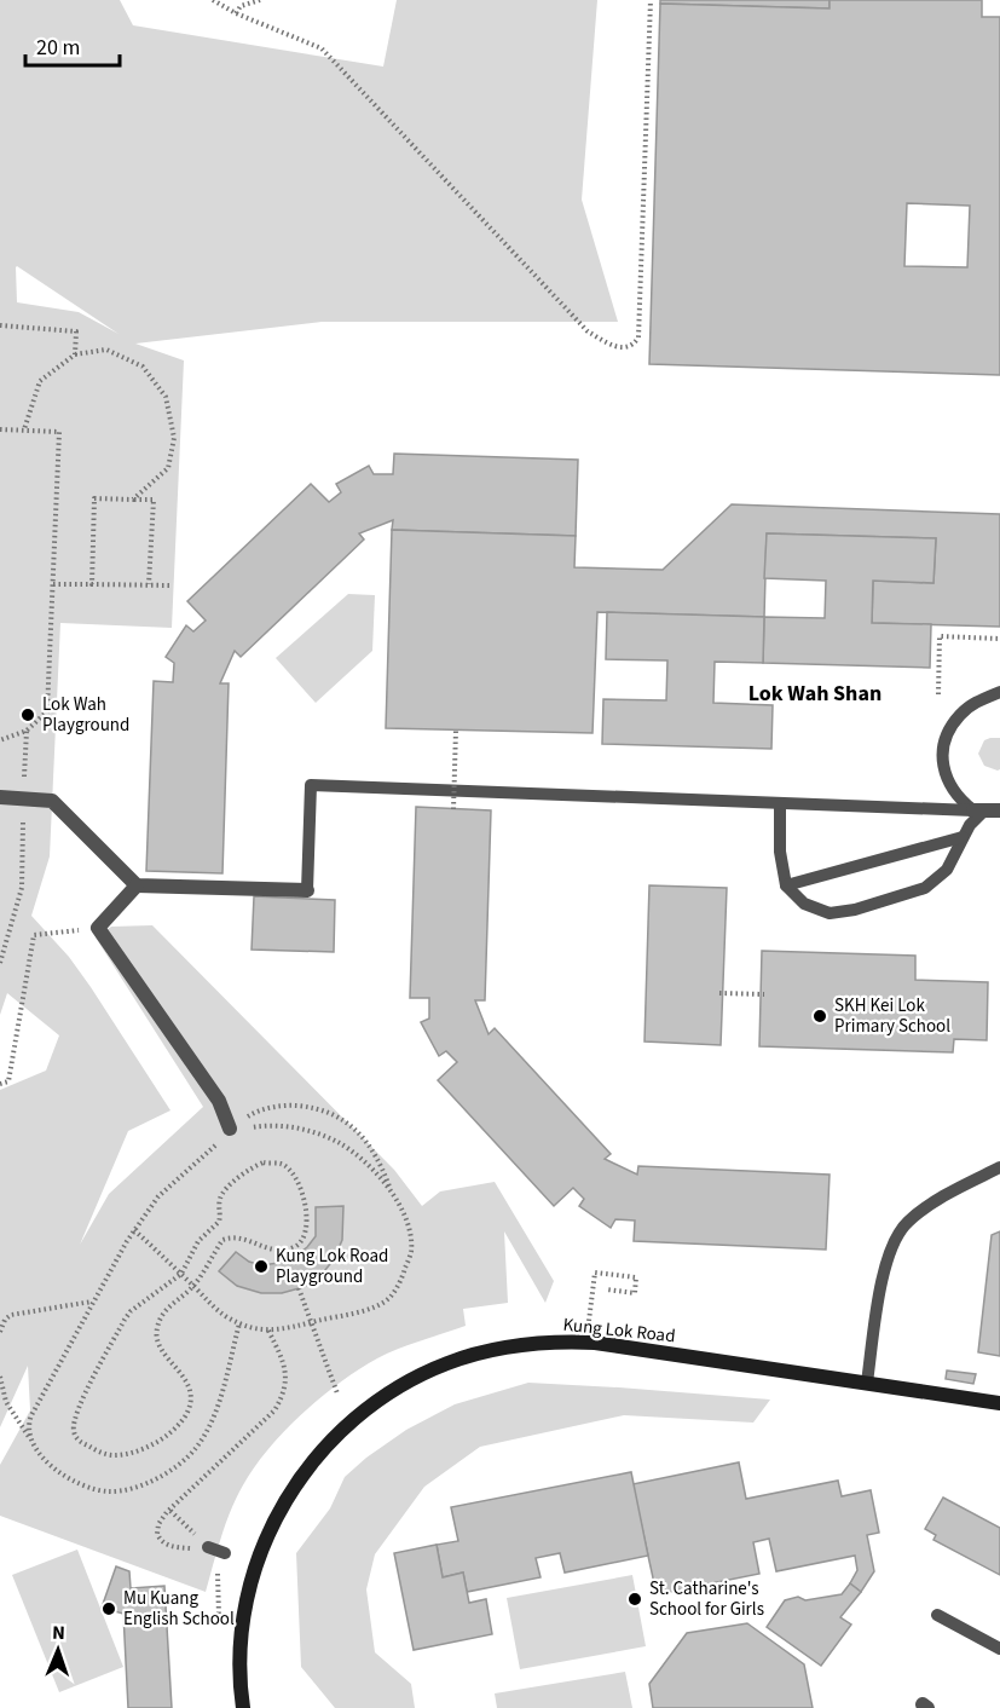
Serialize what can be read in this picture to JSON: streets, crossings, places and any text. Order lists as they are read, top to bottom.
{
  "streets": {
    "street": ["Kung Lok Road"]
  },
  "districts": ["Lok Wah Shan"],
  "places": [
    "Lok Wah Playground",
    "SKH Kei Lok Primary School",
    "Kung Lok Road Playground",
    "St. Catharine's School for Girls",
    "Mu Kuang English School"
  ],
  "scale_bar": "20 m",
  "north": "top"
}
